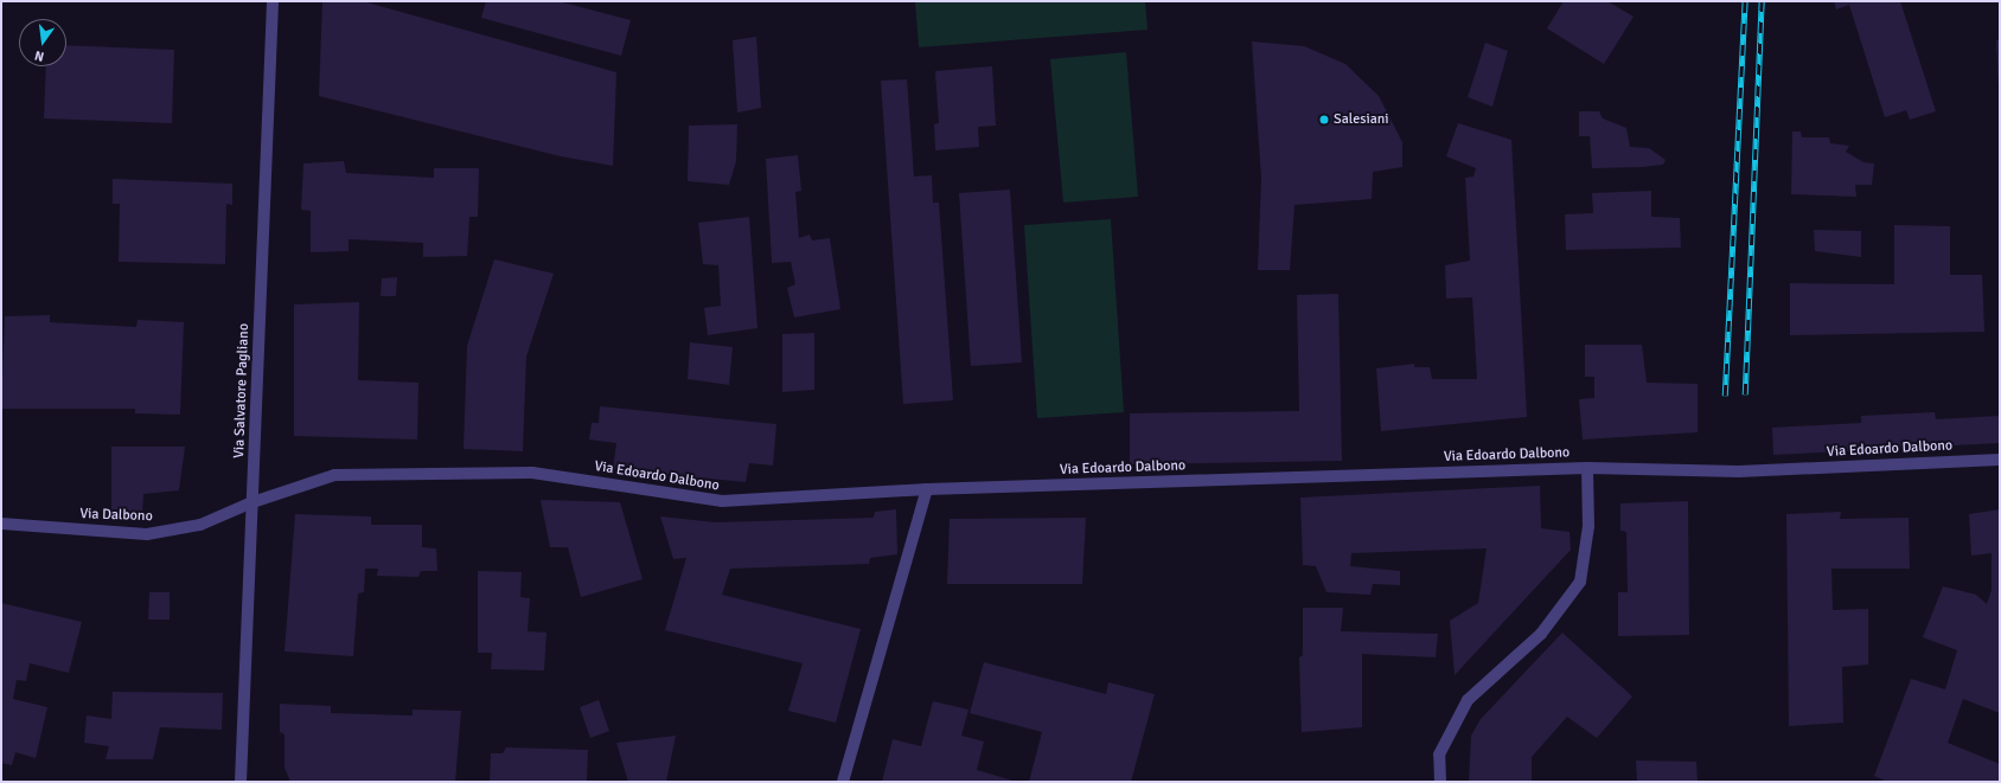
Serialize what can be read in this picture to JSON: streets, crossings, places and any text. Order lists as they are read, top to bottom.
{
  "streets": {
    "street": ["Via Salvatore Pagliano", "Via Edoardo Dalbono", "Via Dalbono"]
  },
  "crossings": [
    ["Via Salvatore Pagliano", "Via Edoardo Dalbono"],
    ["Via Salvatore Pagliano", "Via Dalbono"],
    ["Via Edoardo Dalbono", "Via Dalbono"]
  ],
  "places": ["Salesiani"],
  "north": "bottom"
}
